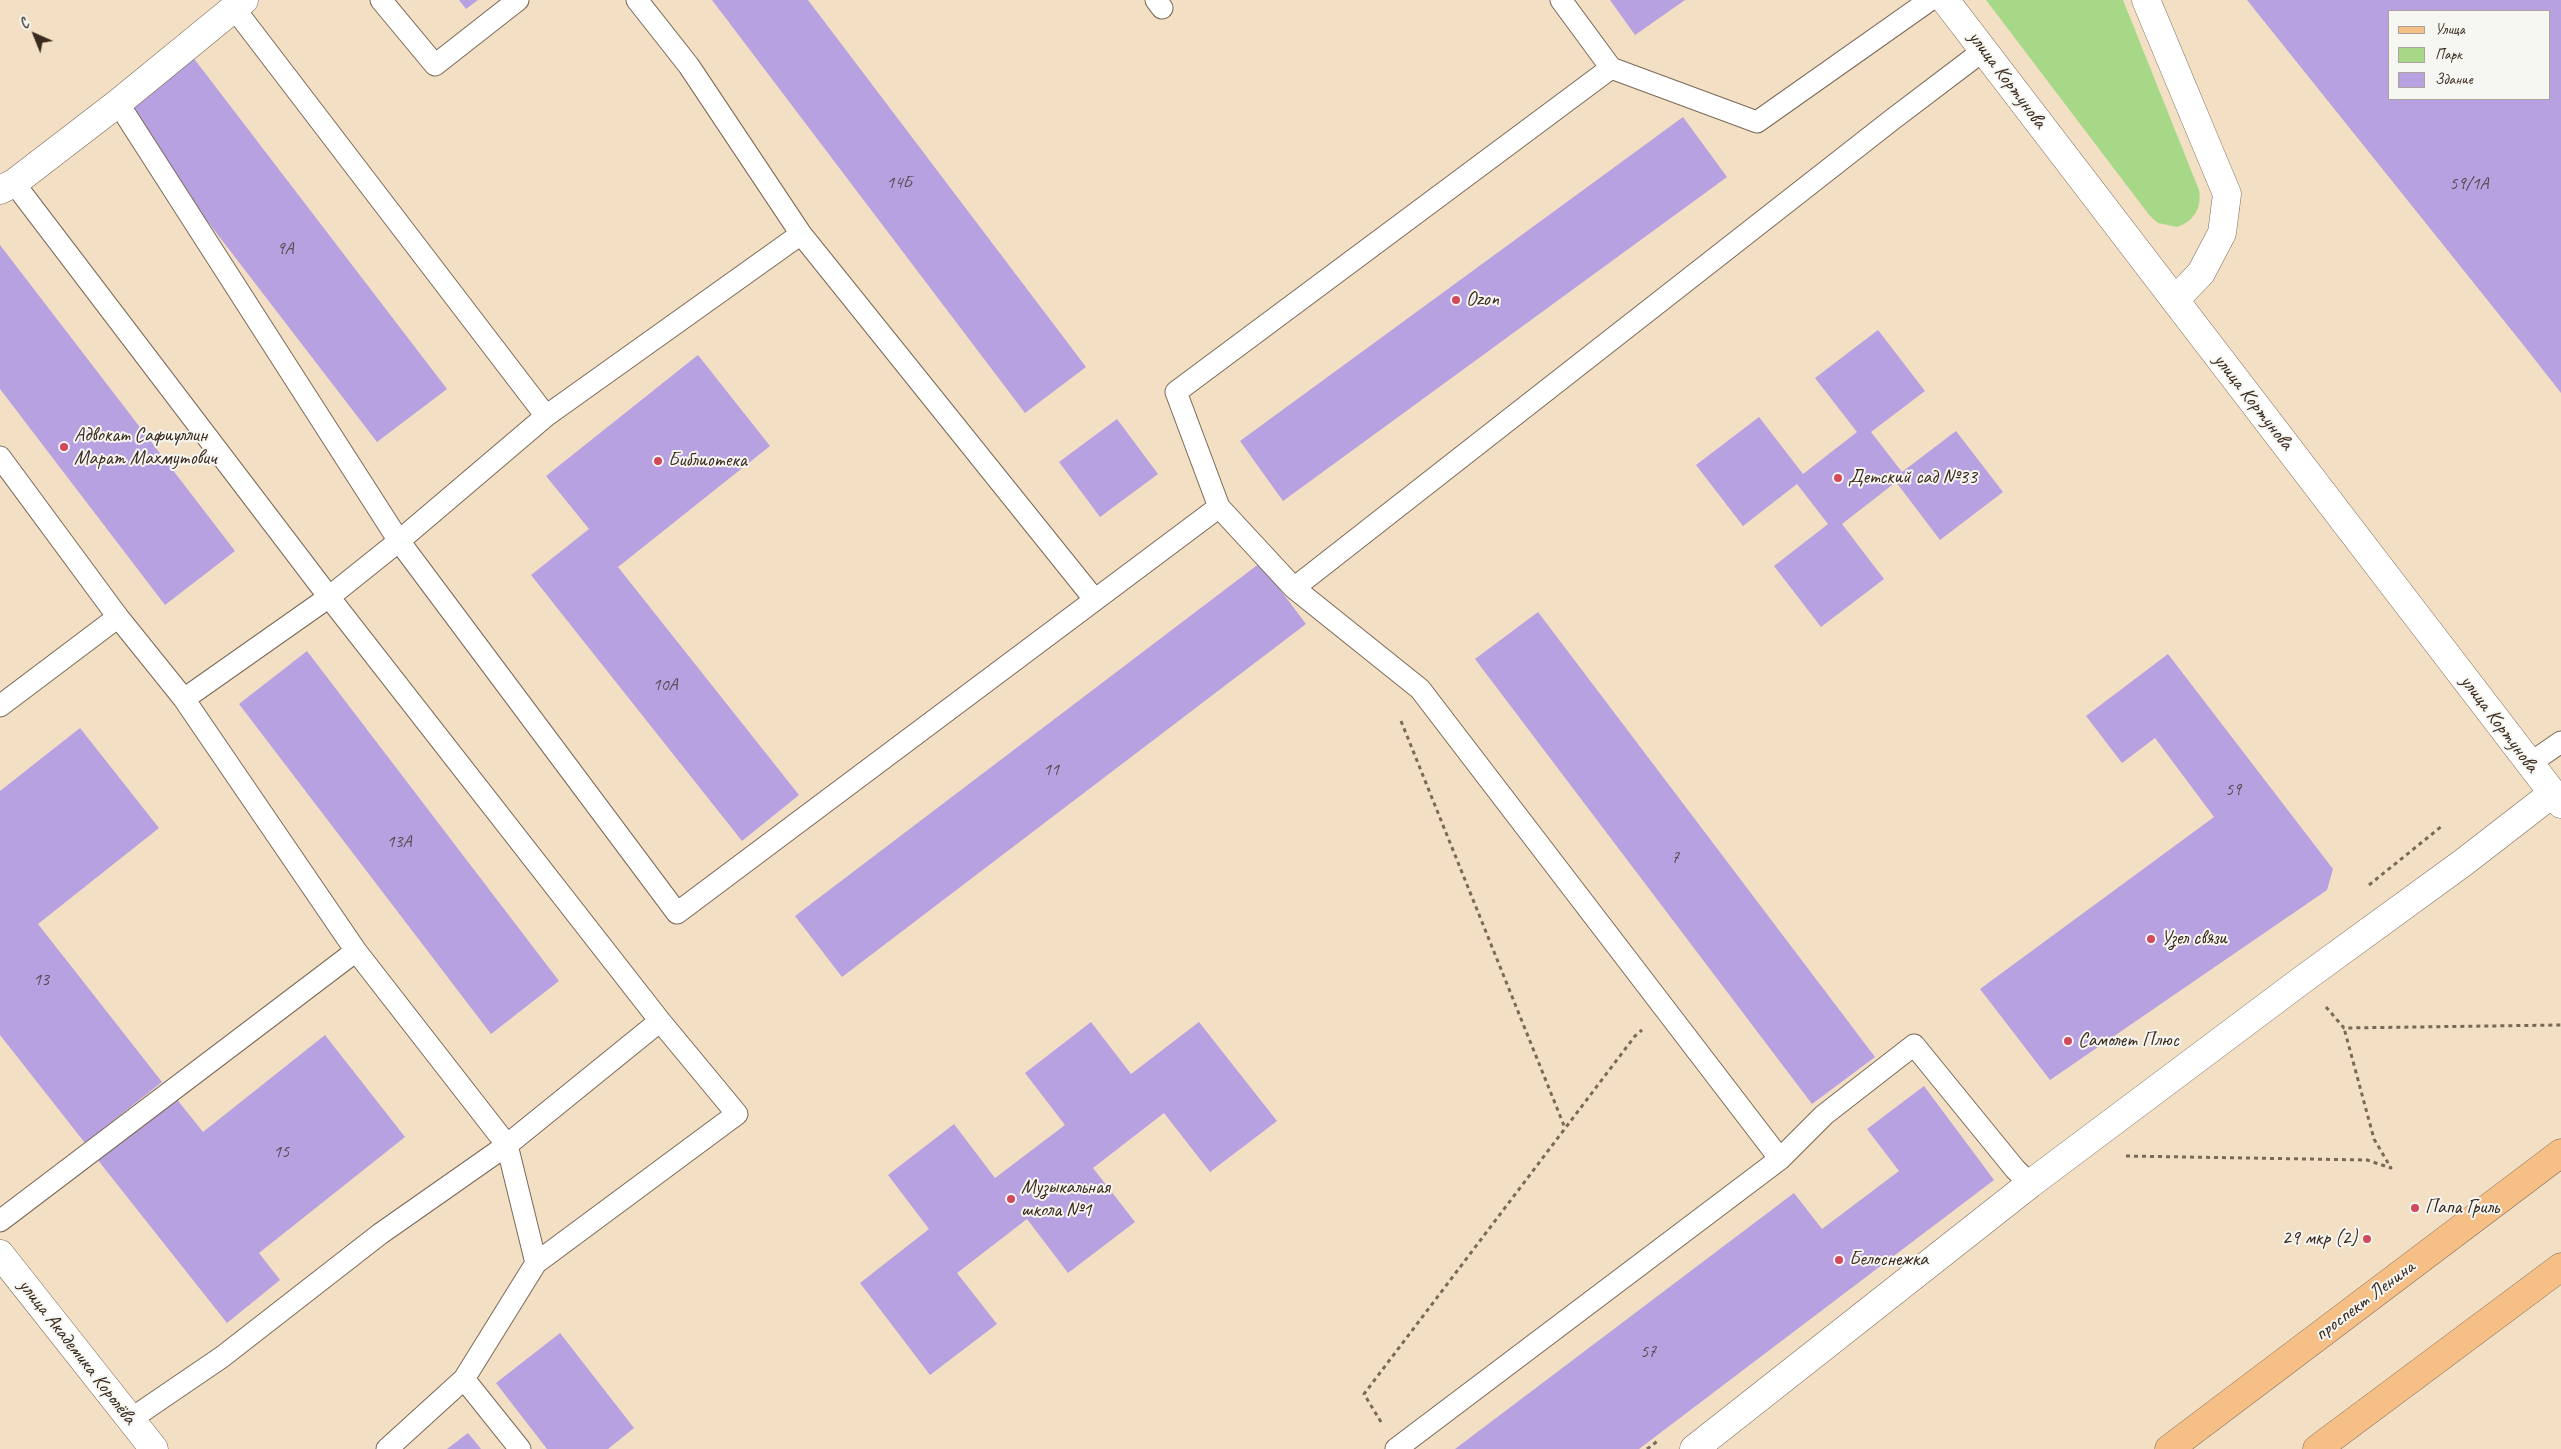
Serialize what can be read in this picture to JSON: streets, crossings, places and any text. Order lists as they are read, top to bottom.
{
  "streets": {
    "main road": ["проспект Ленина"],
    "street": ["улица Кортунова", "улица Академика Королёва"]
  },
  "places": [
    "Ozon",
    "Адвокат Сафиуллин Марат Махмутович",
    "Библиотека",
    "Детский сад №33",
    "Узел связи",
    "Самолет Плюс",
    "Музыкальная школа №1",
    "Папа Гриль",
    "29 мкр (2)",
    "Белоснежка"
  ],
  "house_numbers": [
    "14Б",
    "59/1А",
    "9А",
    "10А",
    "11",
    "59",
    "13А",
    "7",
    "13",
    "15",
    "57"
  ],
  "legend": ["Улица", "Парк", "Здание"],
  "north": "top left"
}
